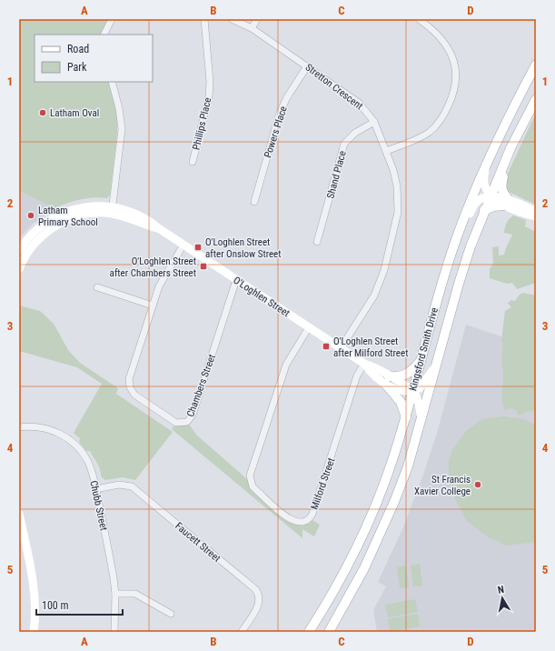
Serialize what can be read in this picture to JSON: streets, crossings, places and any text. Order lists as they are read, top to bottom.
{
  "streets": {
    "main road": ["Kingsford Smith Drive"],
    "street": [
      "Stretton Crescent",
      "Phillips Place",
      "Powers Place",
      "Shand Place",
      "O'Loghlen Street",
      "Chambers Street",
      "Milford Street",
      "Chubb Street",
      "Faucett Street"
    ]
  },
  "crossings": [
    ["Stretton Crescent", "Powers Place"],
    ["Stretton Crescent", "Shand Place"],
    ["Stretton Crescent", "O'Loghlen Street"],
    ["O'Loghlen Street", "Kingsford Smith Drive"],
    ["O'Loghlen Street", "Chambers Street"],
    ["O'Loghlen Street", "Milford Street"],
    ["Chubb Street", "Faucett Street"]
  ],
  "places": {
    "other": ["Latham Oval", "Latham Primary School", "St Francis Xavier College"],
    "transit": ["O'Loghlen Street after Onslow Street", "O'Loghlen Street after Chambers Street", "O'Loghlen Street after Milford Street"]
  },
  "legend": ["Road", "Park"],
  "scale_bar": "100 m",
  "north": "top",
  "grid": {
    "columns": [
      "A",
      "B",
      "C",
      "D"
    ],
    "rows": [
      "1",
      "2",
      "3",
      "4",
      "5"
    ]
  }
}
